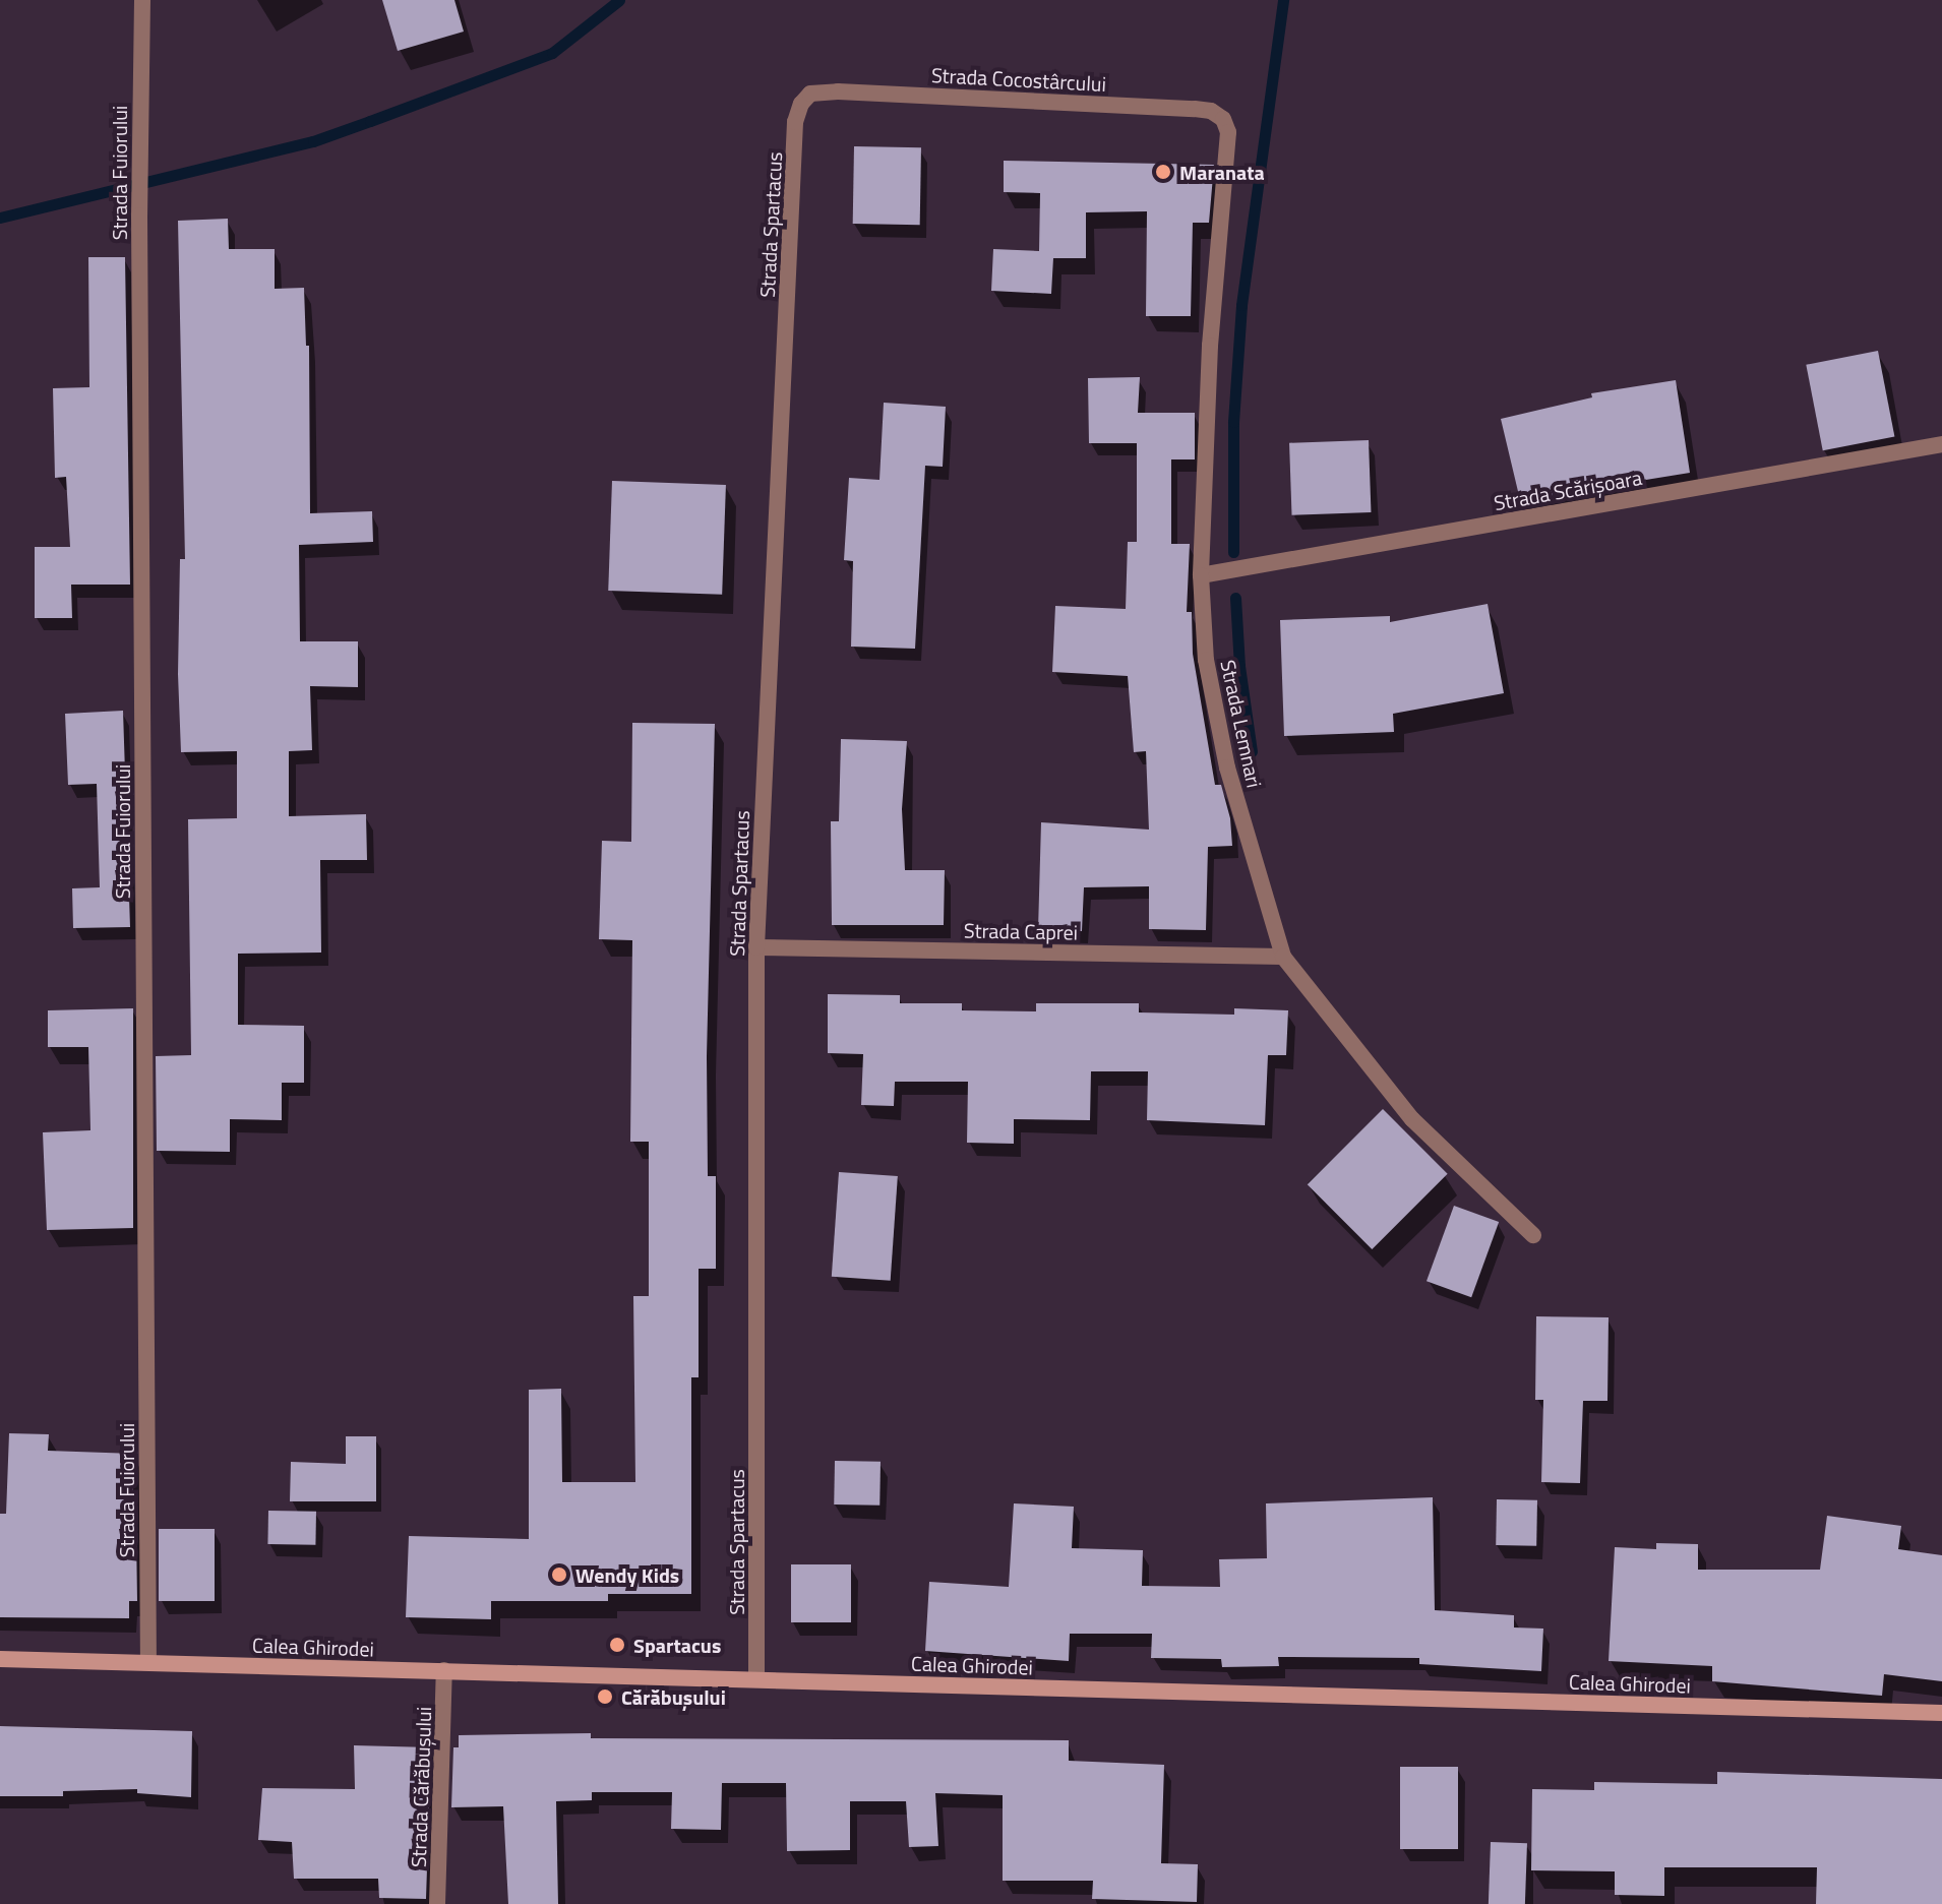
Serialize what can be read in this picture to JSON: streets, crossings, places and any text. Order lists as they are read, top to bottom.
{
  "streets": {
    "street": [
      "Strada Cocostârcului",
      "Strada Fuiorului",
      "Strada Spartacus",
      "Strada Scărișoara",
      "Strada Lemnari",
      "Strada Caprei",
      "Calea Ghirodei",
      "Strada Cărăbușului"
    ]
  },
  "crossings": [
    ["Strada Cocostârcului", "Strada Spartacus"],
    ["Strada Cocostârcului", "Strada Lemnari"],
    ["Strada Fuiorului", "Calea Ghirodei"],
    ["Strada Spartacus", "Strada Caprei"],
    ["Strada Spartacus", "Calea Ghirodei"],
    ["Strada Scărișoara", "Strada Lemnari"],
    ["Strada Lemnari", "Strada Caprei"],
    ["Calea Ghirodei", "Strada Cărăbușului"]
  ],
  "places": [
    "Maranata",
    "Wendy Kids",
    "Spartacus",
    "Cărăbușului"
  ]
}
